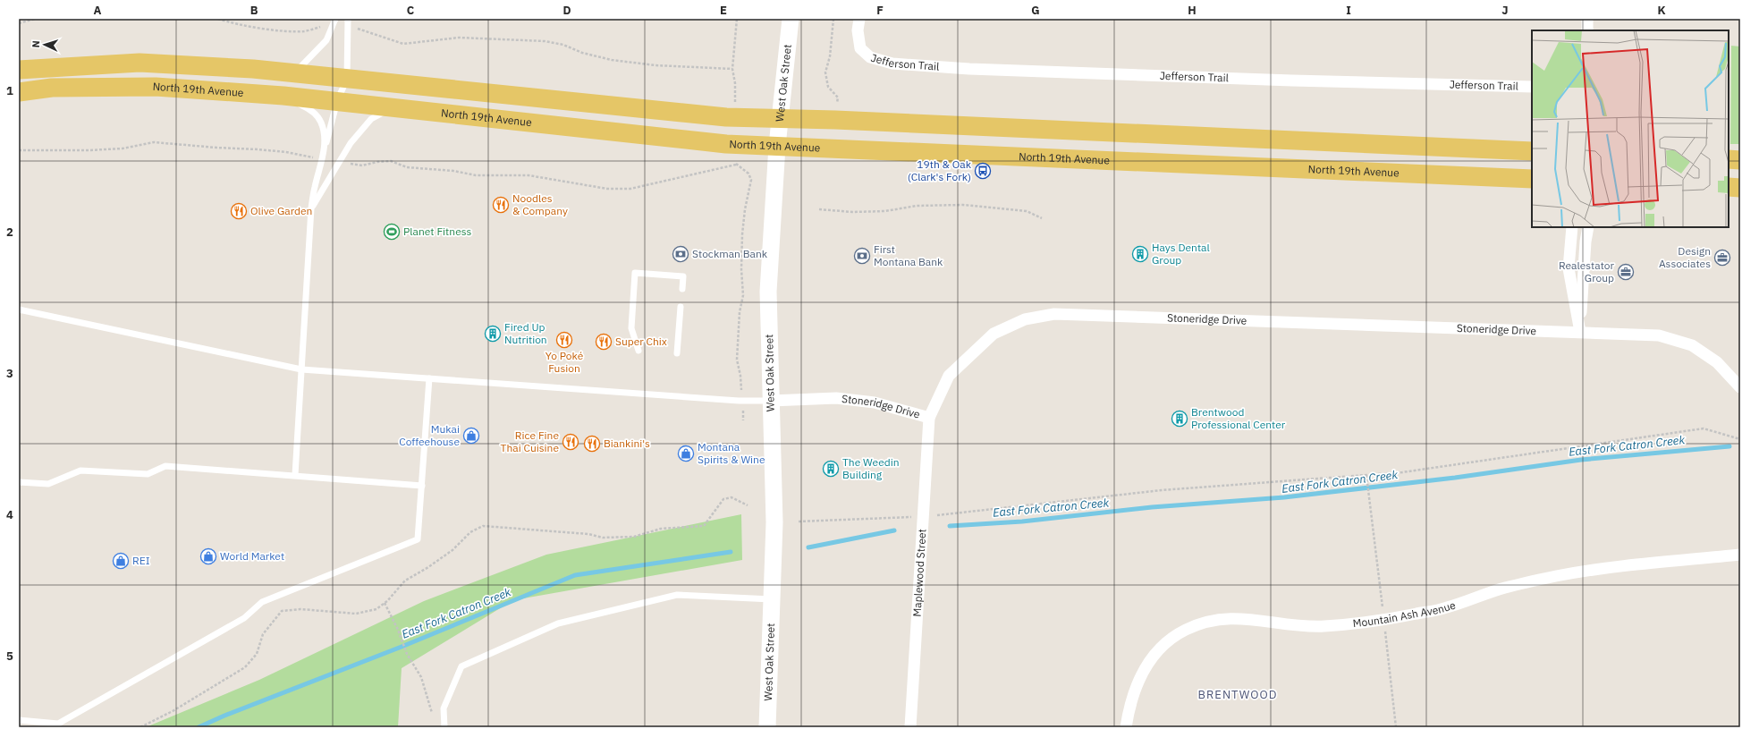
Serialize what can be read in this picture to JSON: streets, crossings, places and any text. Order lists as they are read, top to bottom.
{
  "streets": {
    "main road": ["West Oak Street", "North 19th Avenue"],
    "street": [
      "Jefferson Trail",
      "Stoneridge Drive",
      "Maplewood Street",
      "Mountain Ash Avenue"
    ]
  },
  "crossings": [
    ["West Oak Street", "North 19th Avenue"],
    ["West Oak Street", "Stoneridge Drive"],
    ["Stoneridge Drive", "Maplewood Street"]
  ],
  "districts": ["BRENTWOOD"],
  "water": ["East Fork Catron Creek"],
  "places": {
    "bus stop": ["19th & Oak (Clark's Fork)"],
    "restaurant": [
      "Noodles & Company",
      "Olive Garden",
      "Yo Poké Fusion",
      "Super Chix",
      "Rice Fine Thai Cuisine",
      "Biankini's"
    ],
    "sports": ["Planet Fitness"],
    "bank": ["Stockman Bank", "First Montana Bank"],
    "building": [
      "Hays Dental Group",
      "Fired Up Nutrition",
      "Brentwood Professional Center",
      "The Weedin Building"
    ],
    "office": ["Design Associates", "Realestator Group"],
    "shop": [
      "Mukai Coffeehouse",
      "Montana Spirits & Wine",
      "World Market",
      "REI"
    ]
  },
  "north": "left",
  "grid": {
    "columns": [
      "A",
      "B",
      "C",
      "D",
      "E",
      "F",
      "G",
      "H",
      "I",
      "J",
      "K"
    ],
    "rows": [
      "1",
      "2",
      "3",
      "4",
      "5"
    ]
  }
}
